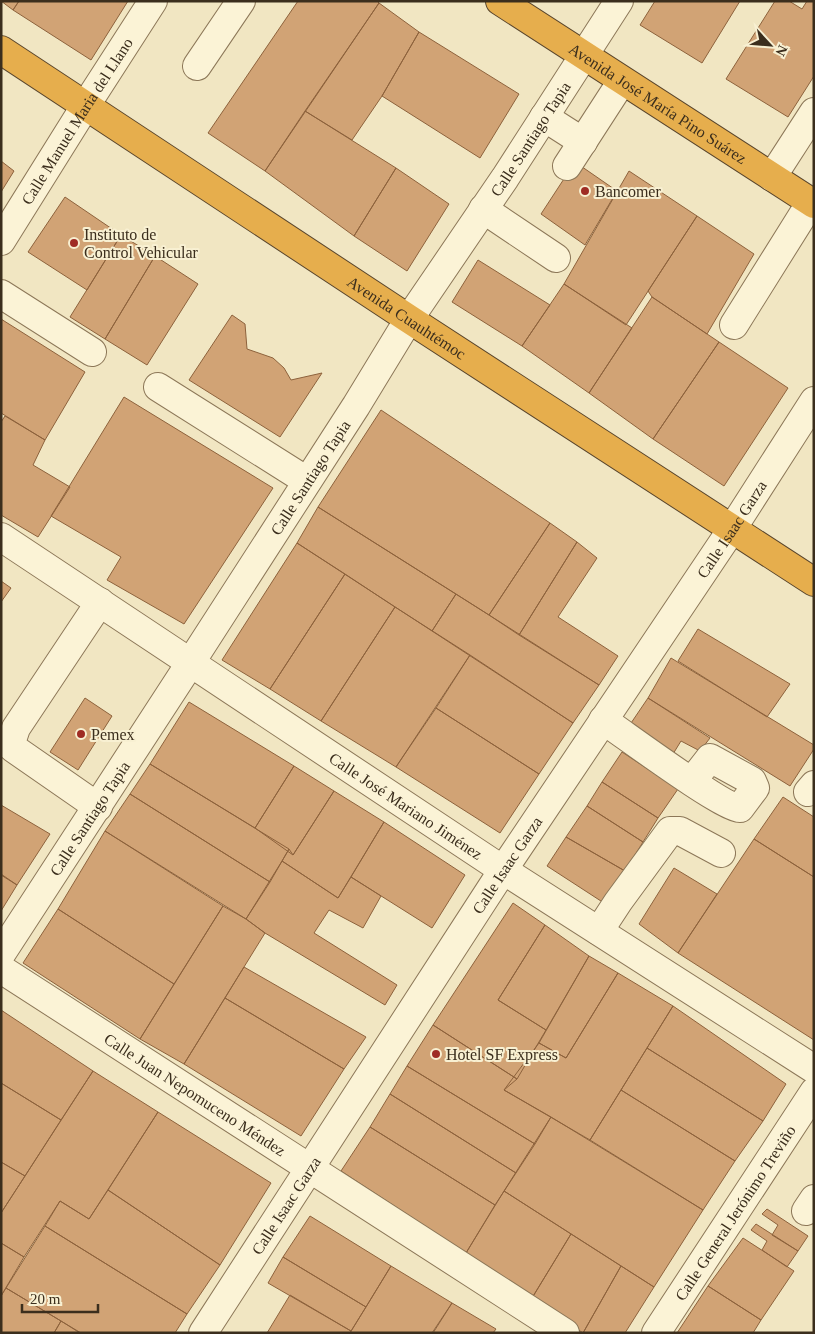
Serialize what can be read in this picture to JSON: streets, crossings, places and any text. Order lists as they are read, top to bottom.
{
  "streets": {
    "highway": ["Avenida José María Pino Suárez", "Avenida Cuauhtémoc"],
    "street": [
      "Calle Manuel Maria del Llano",
      "Calle Santiago Tapia",
      "Calle Isaac Garza",
      "Calle José Mariano Jiménez",
      "Calle Juan Nepomuceno Méndez",
      "Calle General Jerónimo Treviño"
    ]
  },
  "crossings": [
    ["Avenida José María Pino Suárez", "Calle Santiago Tapia"],
    ["Calle Manuel Maria del Llano", "Avenida Cuauhtémoc"],
    ["Calle Santiago Tapia", "Avenida Cuauhtémoc"],
    ["Calle Santiago Tapia", "Calle José Mariano Jiménez"],
    ["Avenida Cuauhtémoc", "Calle Isaac Garza"],
    ["Calle Isaac Garza", "Calle José Mariano Jiménez"],
    ["Calle Isaac Garza", "Calle Juan Nepomuceno Méndez"]
  ],
  "places": [
    "Bancomer",
    "Instituto de Control Vehicular",
    "Pemex",
    "Hotel SF Express"
  ],
  "scale_bar": "20 m",
  "north": "bottom right"
}
